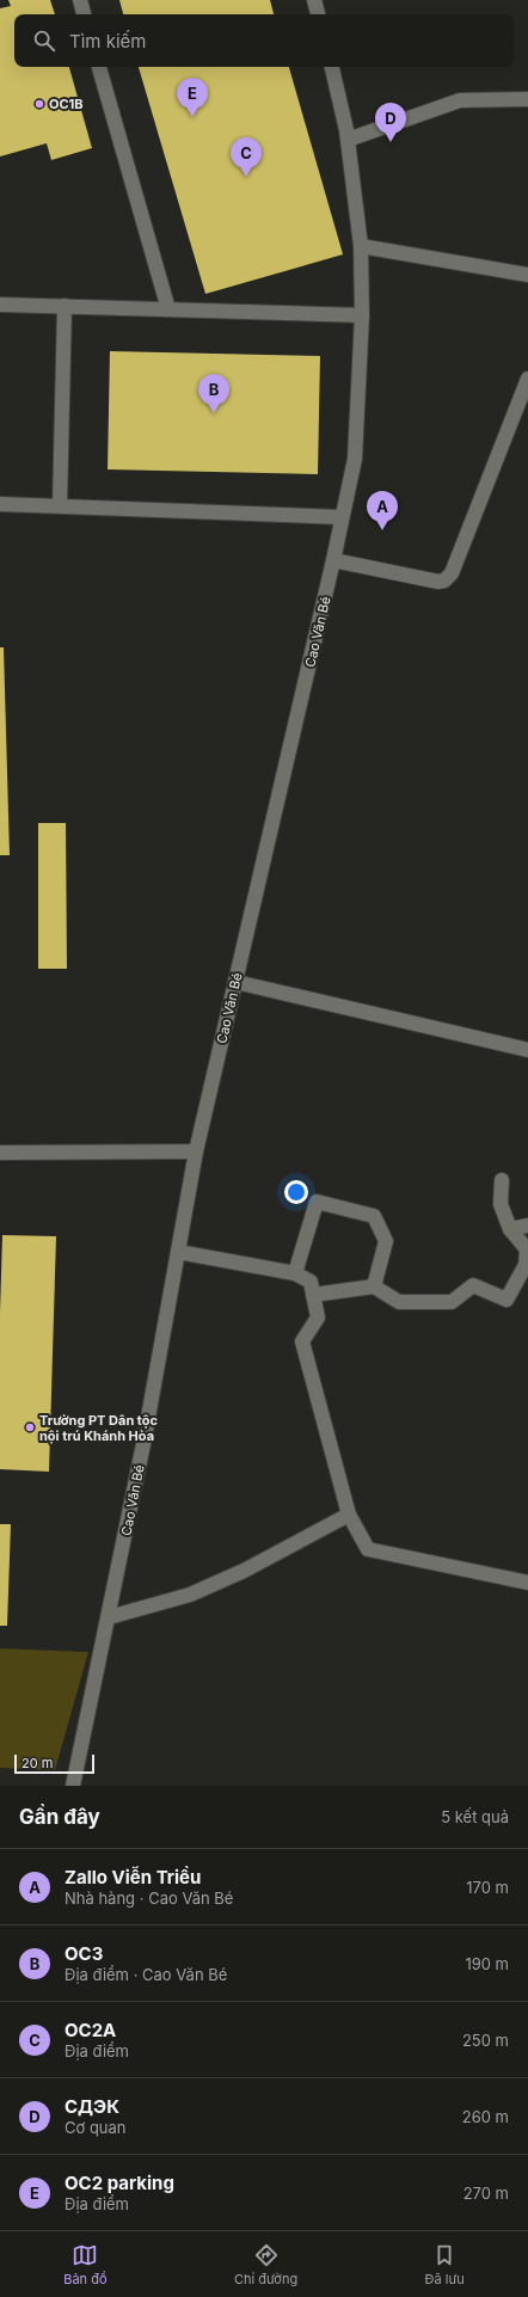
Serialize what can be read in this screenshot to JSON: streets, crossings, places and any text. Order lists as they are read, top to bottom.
{
  "streets": {
    "street": ["Cao Văn Bé"]
  },
  "places": ["OC1B", "Trường PT Dân tộc nội trú Khánh Hòa"],
  "scale_bar": "20 m",
  "page": {
    "search": "Tìm kiếm",
    "pins": [
      "E",
      "D",
      "C",
      "B",
      "A"
    ],
    "scale": "20 m",
    "heading": ["Gần đây", "5 kết quả"],
    "list": [
      {
        "mark": "A",
        "name": "Zallo Viễn Triều",
        "note": "Nhà hàng · Cao Văn Bé",
        "value": "170 m"
      },
      {
        "mark": "B",
        "name": "OC3",
        "note": "Địa điểm · Cao Văn Bé",
        "value": "190 m"
      },
      {
        "mark": "C",
        "name": "OC2A",
        "note": "Địa điểm",
        "value": "250 m"
      },
      {
        "mark": "D",
        "name": "СДЭК",
        "note": "Cơ quan",
        "value": "260 m"
      },
      {
        "mark": "E",
        "name": "OC2 parking",
        "note": "Địa điểm",
        "value": "270 m"
      }
    ],
    "nav": ["Bản đồ", "Chỉ đường", "Đã lưu"]
  }
}
